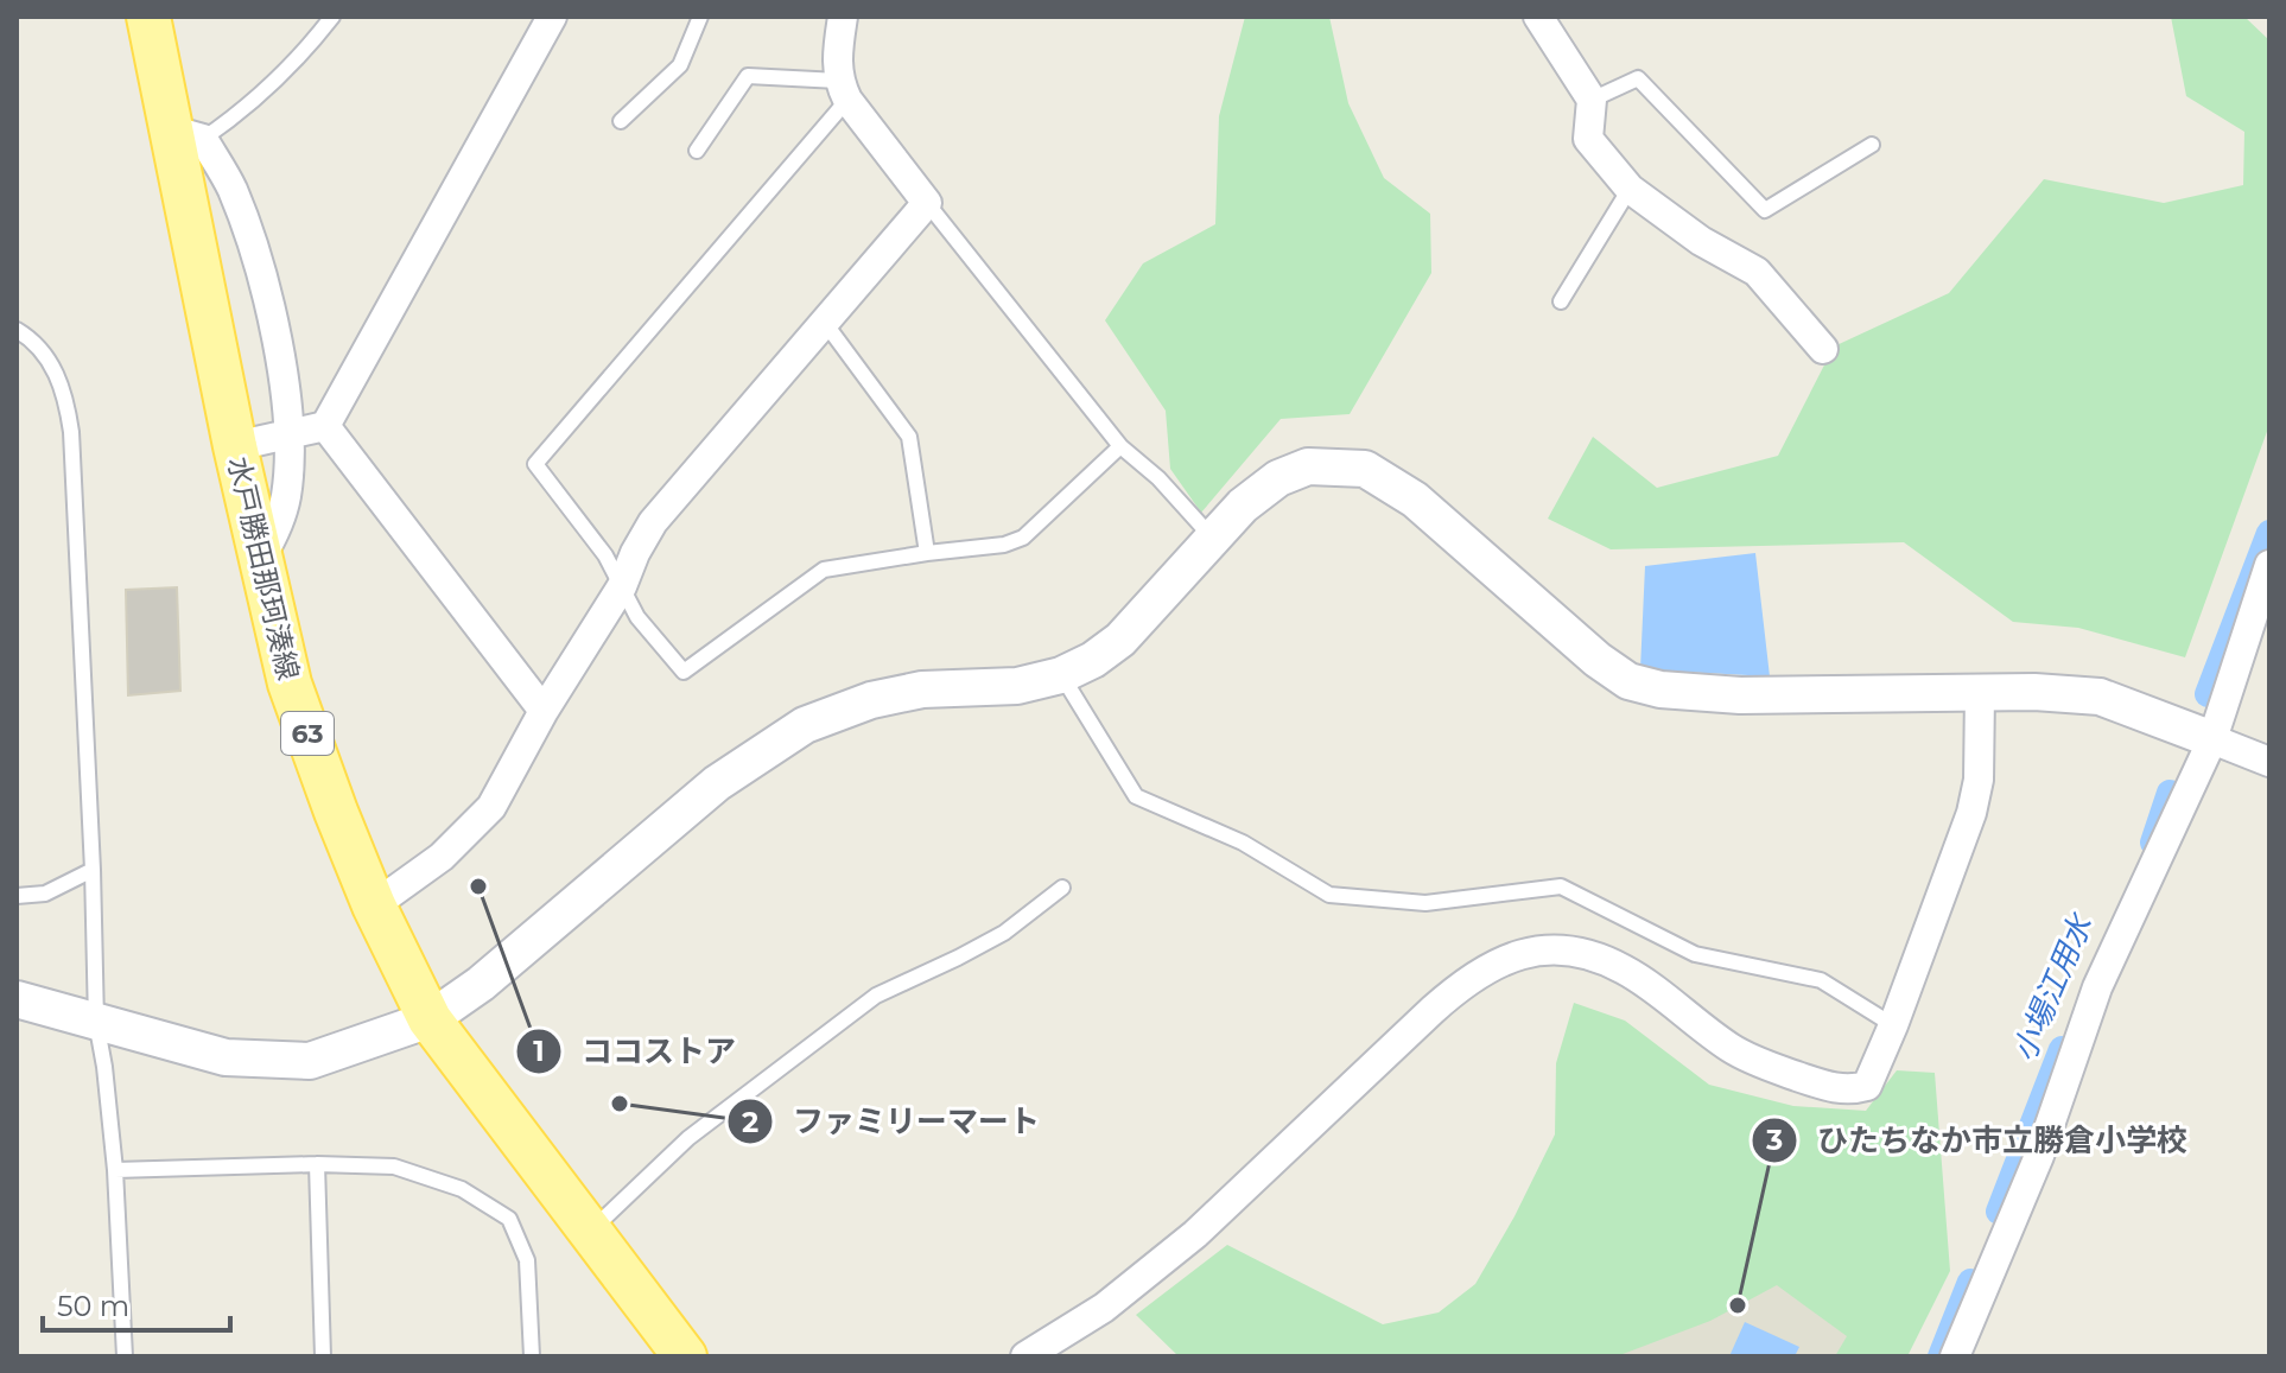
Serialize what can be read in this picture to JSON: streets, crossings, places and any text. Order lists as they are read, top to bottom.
{
  "streets": {
    "main road": ["水戸勝田那珂湊線", "63"]
  },
  "water": ["小場江用水"],
  "places": ["ココストア", "ファミリーマート", "ひたちなか市立勝倉小学校"],
  "scale_bar": "50 m"
}
